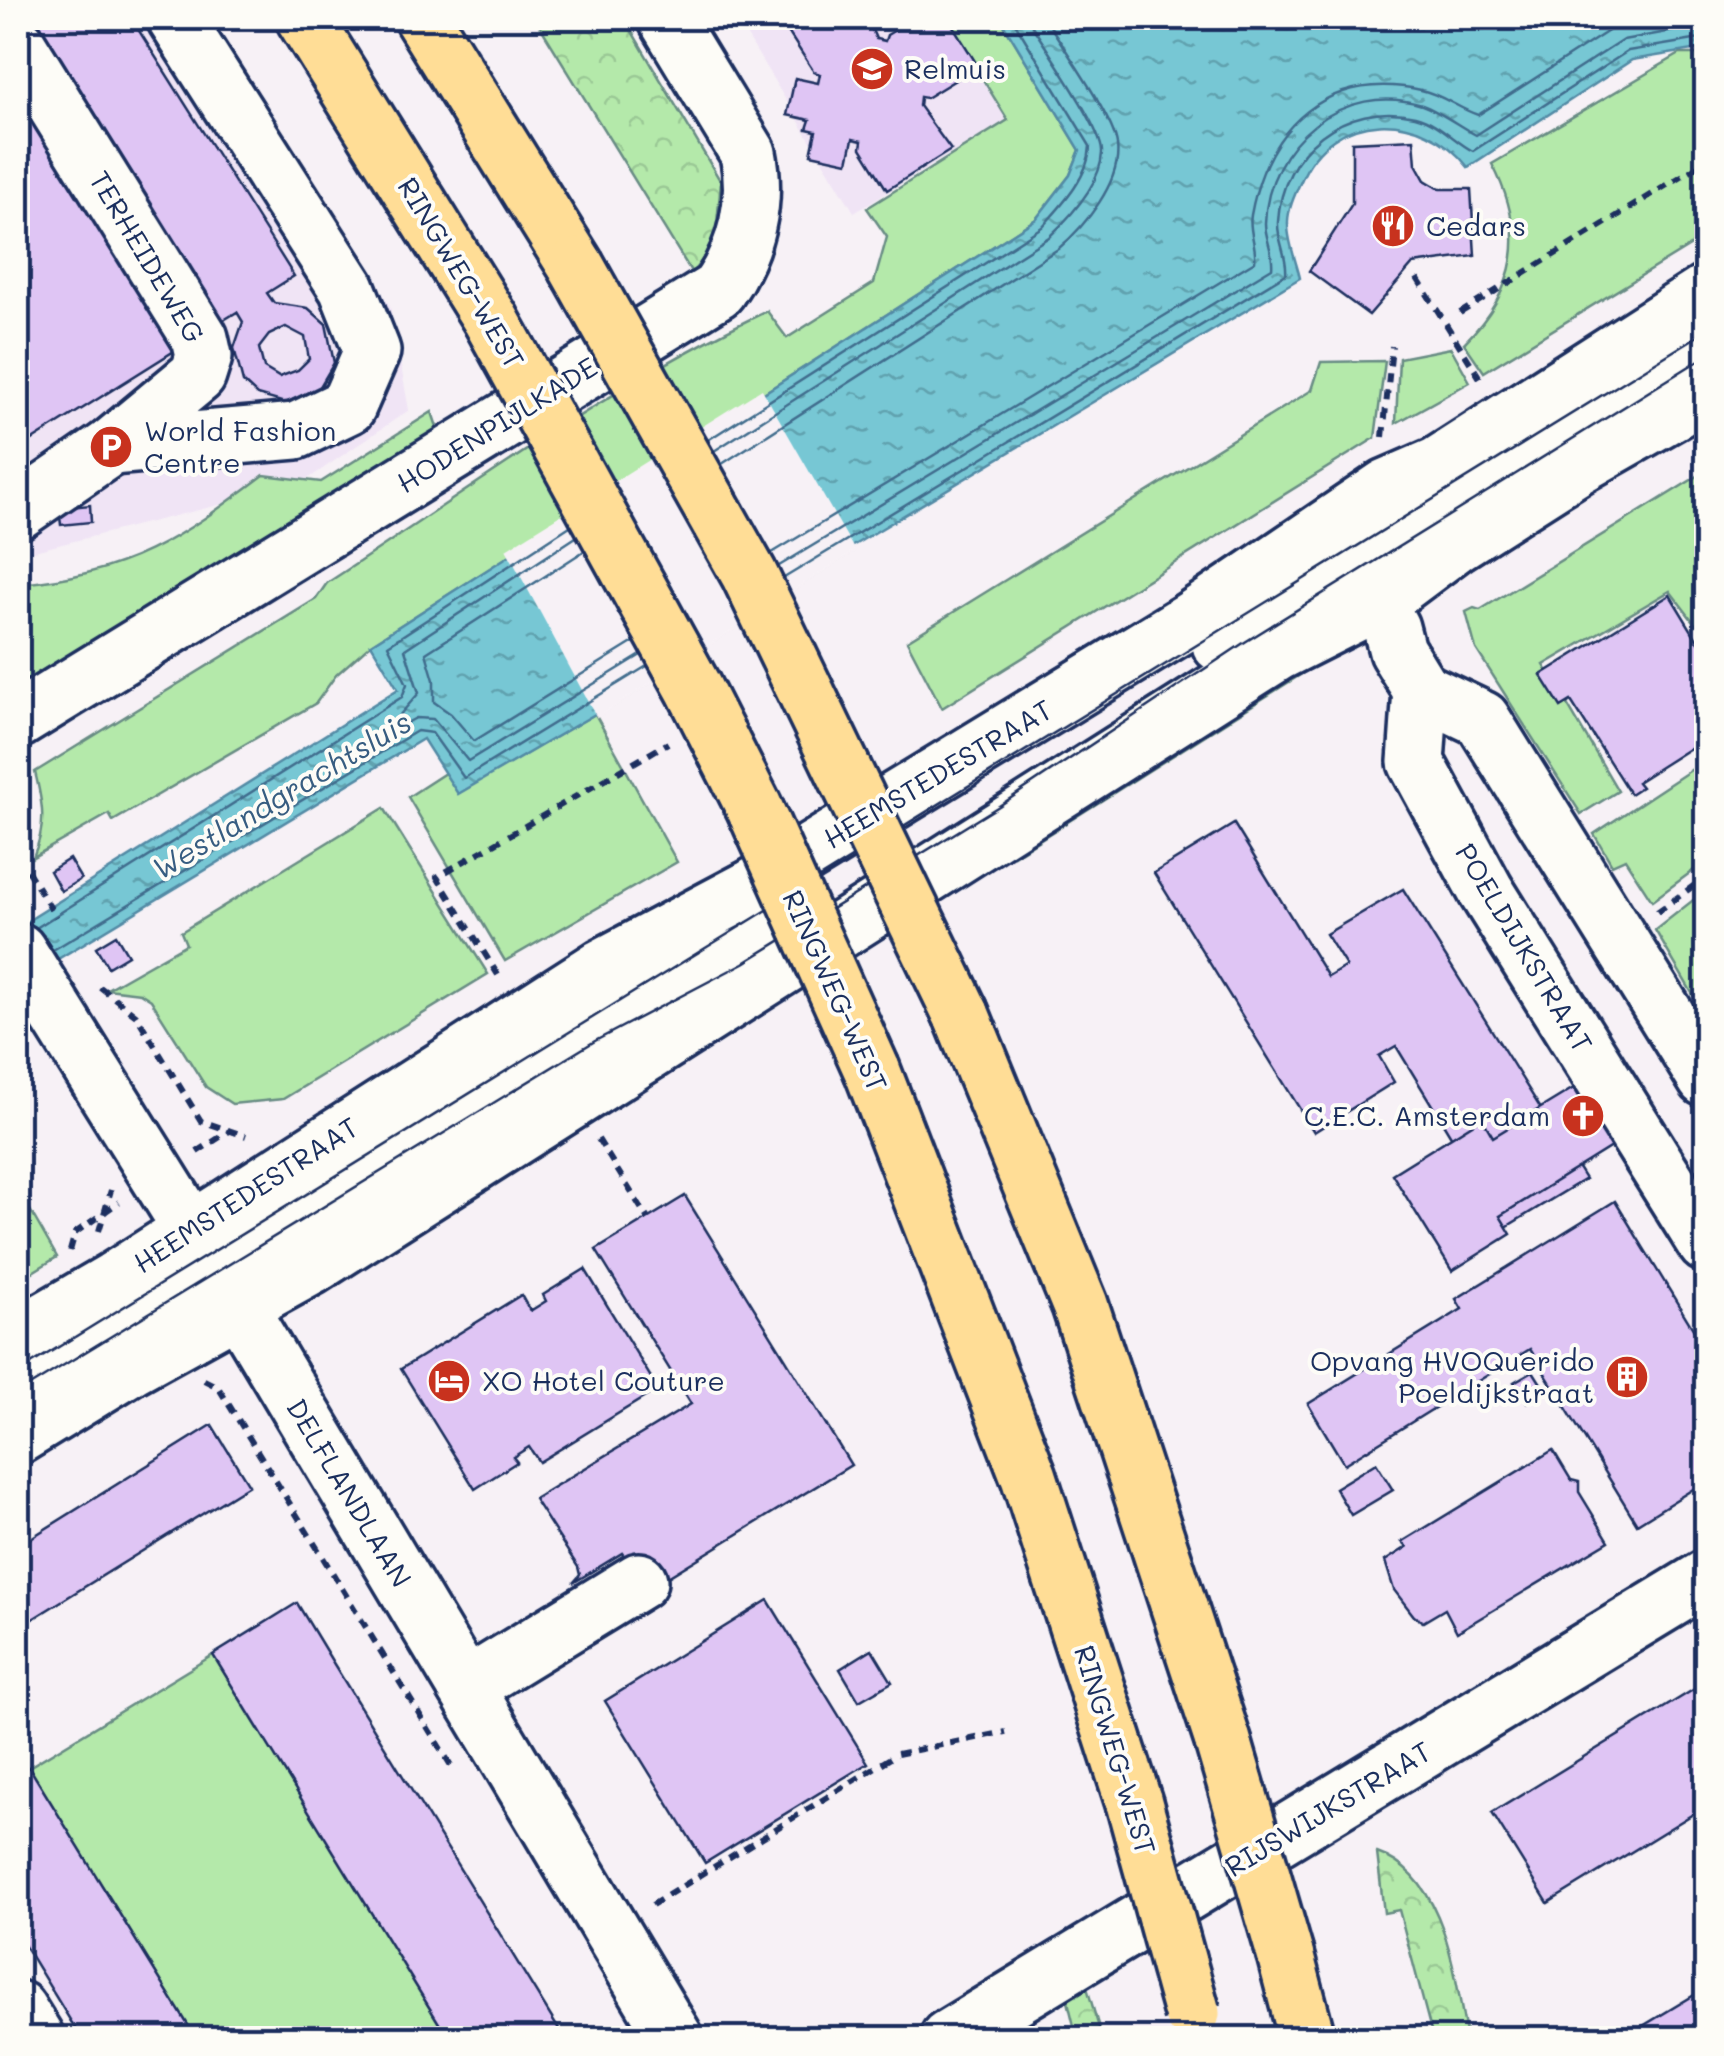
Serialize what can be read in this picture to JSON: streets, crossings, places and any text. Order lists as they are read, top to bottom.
{
  "streets": {
    "highway": ["RINGWEG-WEST"],
    "street": [
      "TERHEIDEWEG",
      "HODENPIJLKADE",
      "HEEMSTEDESTRAAT",
      "POELDIJKSTRAAT",
      "DELFLANDLAAN",
      "RIJSWIJKSTRAAT"
    ]
  },
  "crossings": [
    ["HEEMSTEDESTRAAT", "DELFLANDLAAN"]
  ],
  "water": ["Westlandgrachtsluis"],
  "places": {
    "school or university": ["Relmuis"],
    "restaurant": ["Cedars"],
    "parking": ["World Fashion Centre"],
    "church": ["C.E.C. Amsterdam"],
    "building": ["Opvang HVOQuerido Poeldijkstraat"],
    "hotel": ["XO Hotel Couture"]
  }
}
